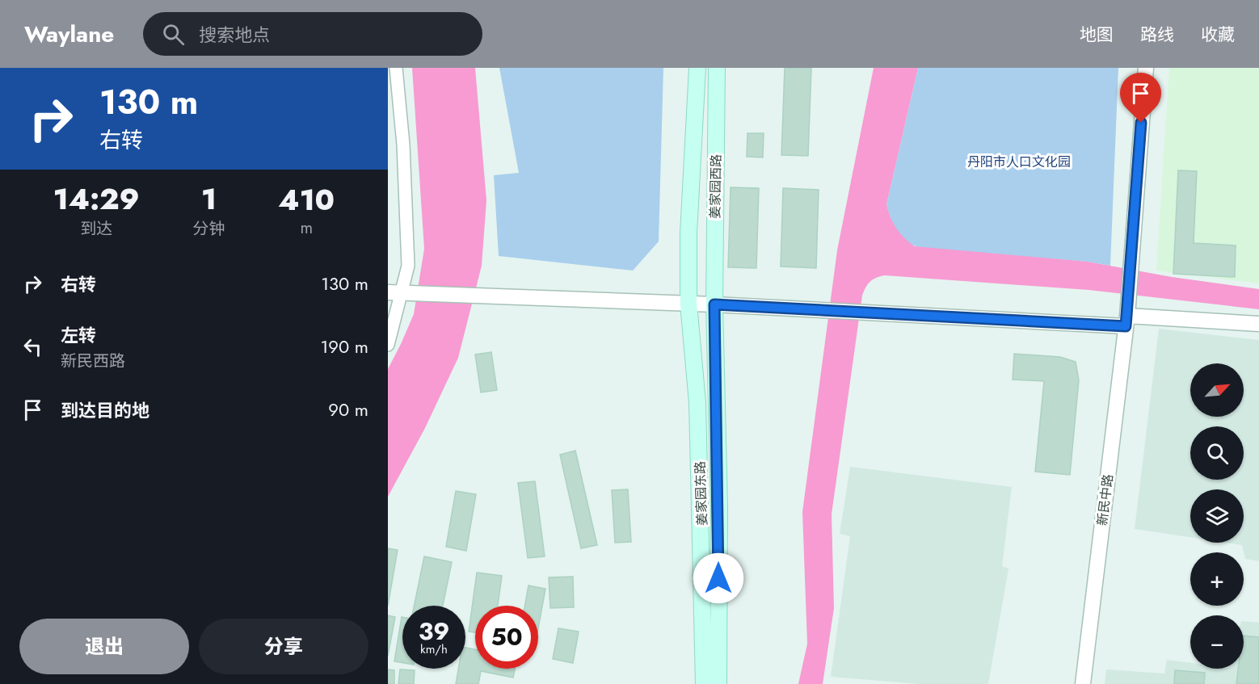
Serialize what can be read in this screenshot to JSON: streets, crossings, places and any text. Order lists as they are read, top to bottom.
{
  "streets": {
    "main road": ["姜家园西路", "姜家园东路"],
    "street": ["新民中路"]
  },
  "crossings": [
    ["姜家园西路", "姜家园东路"]
  ],
  "parks": ["丹阳市人口文化园"],
  "north": "top right",
  "page": {
    "header": "Waylane",
    "search": "搜索地点",
    "nav": ["地图", "路线", "收藏"],
    "turn": ["130 m", "右转"],
    "eta": [
      "14:29",
      "到达",
      "1",
      "分钟",
      "410",
      "m"
    ],
    "list": [
      {
        "name": "右转",
        "value": "130 m"
      },
      {
        "name": "左转",
        "note": "新民西路",
        "value": "190 m"
      },
      {
        "name": "到达目的地",
        "value": "90 m"
      }
    ],
    "map_buttons": ["+", "−"],
    "speed": "39 km/h",
    "limit": "50",
    "buttons": ["退出", "分享"]
  }
}
